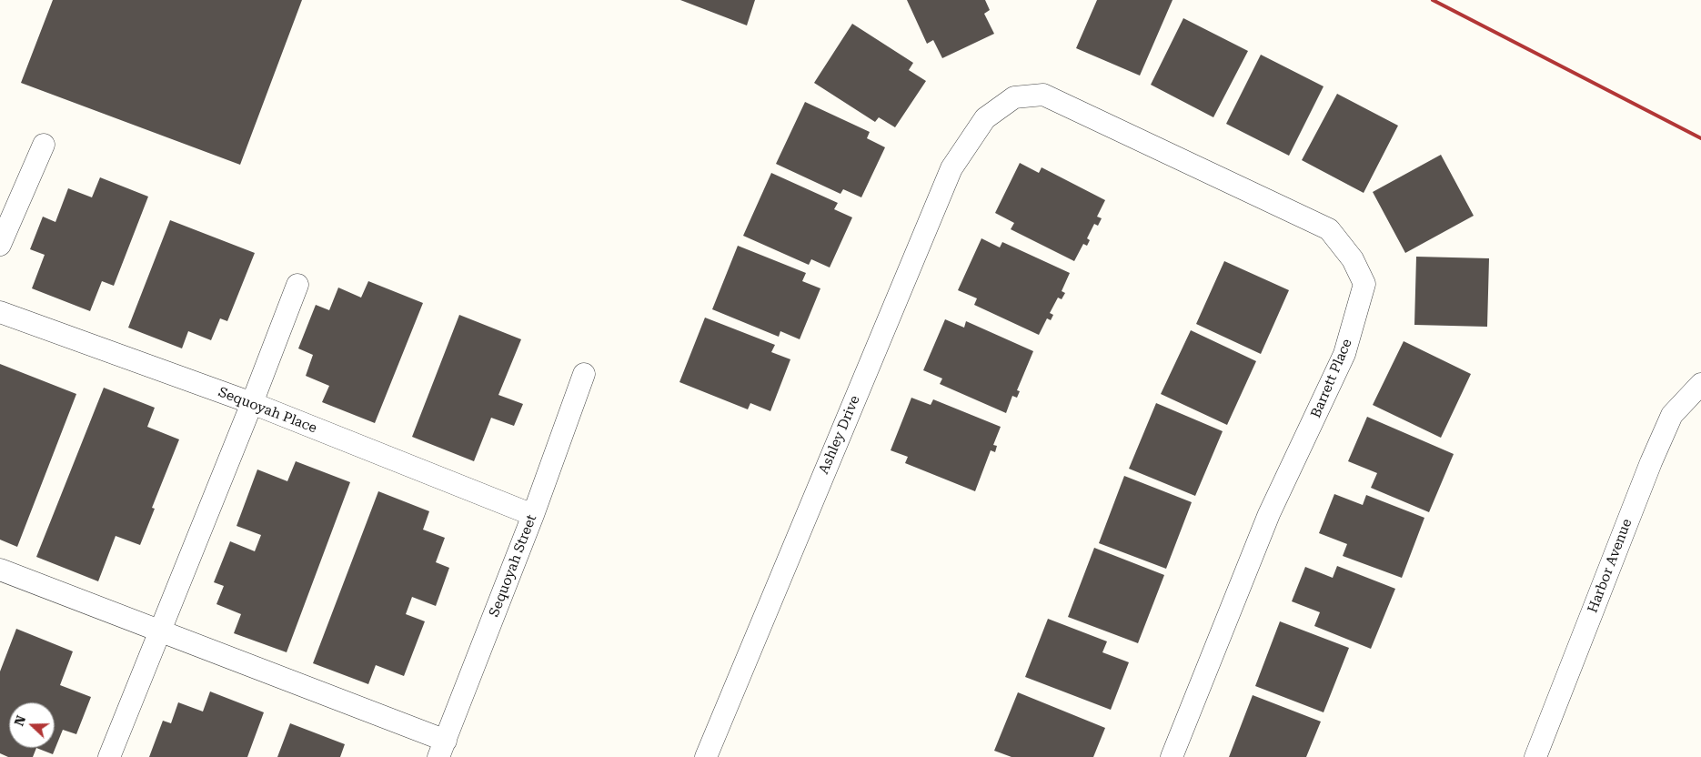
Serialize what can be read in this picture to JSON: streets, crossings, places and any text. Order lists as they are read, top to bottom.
{
  "streets": {
    "street": [
      "Barrett Place",
      "Sequoyah Place",
      "Ashley Drive",
      "Sequoyah Street",
      "Harbor Avenue"
    ]
  },
  "crossings": [
    ["Barrett Place", "Ashley Drive"],
    ["Sequoyah Place", "Sequoyah Street"]
  ],
  "north": "left"
}
